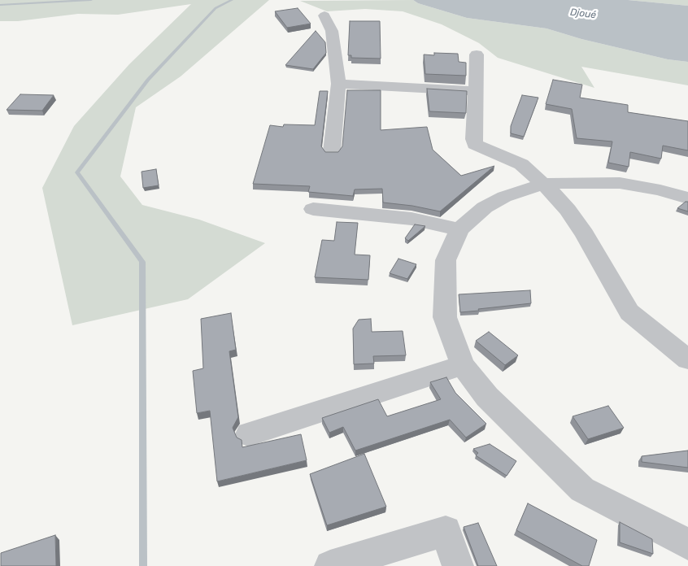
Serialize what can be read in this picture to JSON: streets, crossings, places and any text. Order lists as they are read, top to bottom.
{
  "water": ["Djoué"]
}
